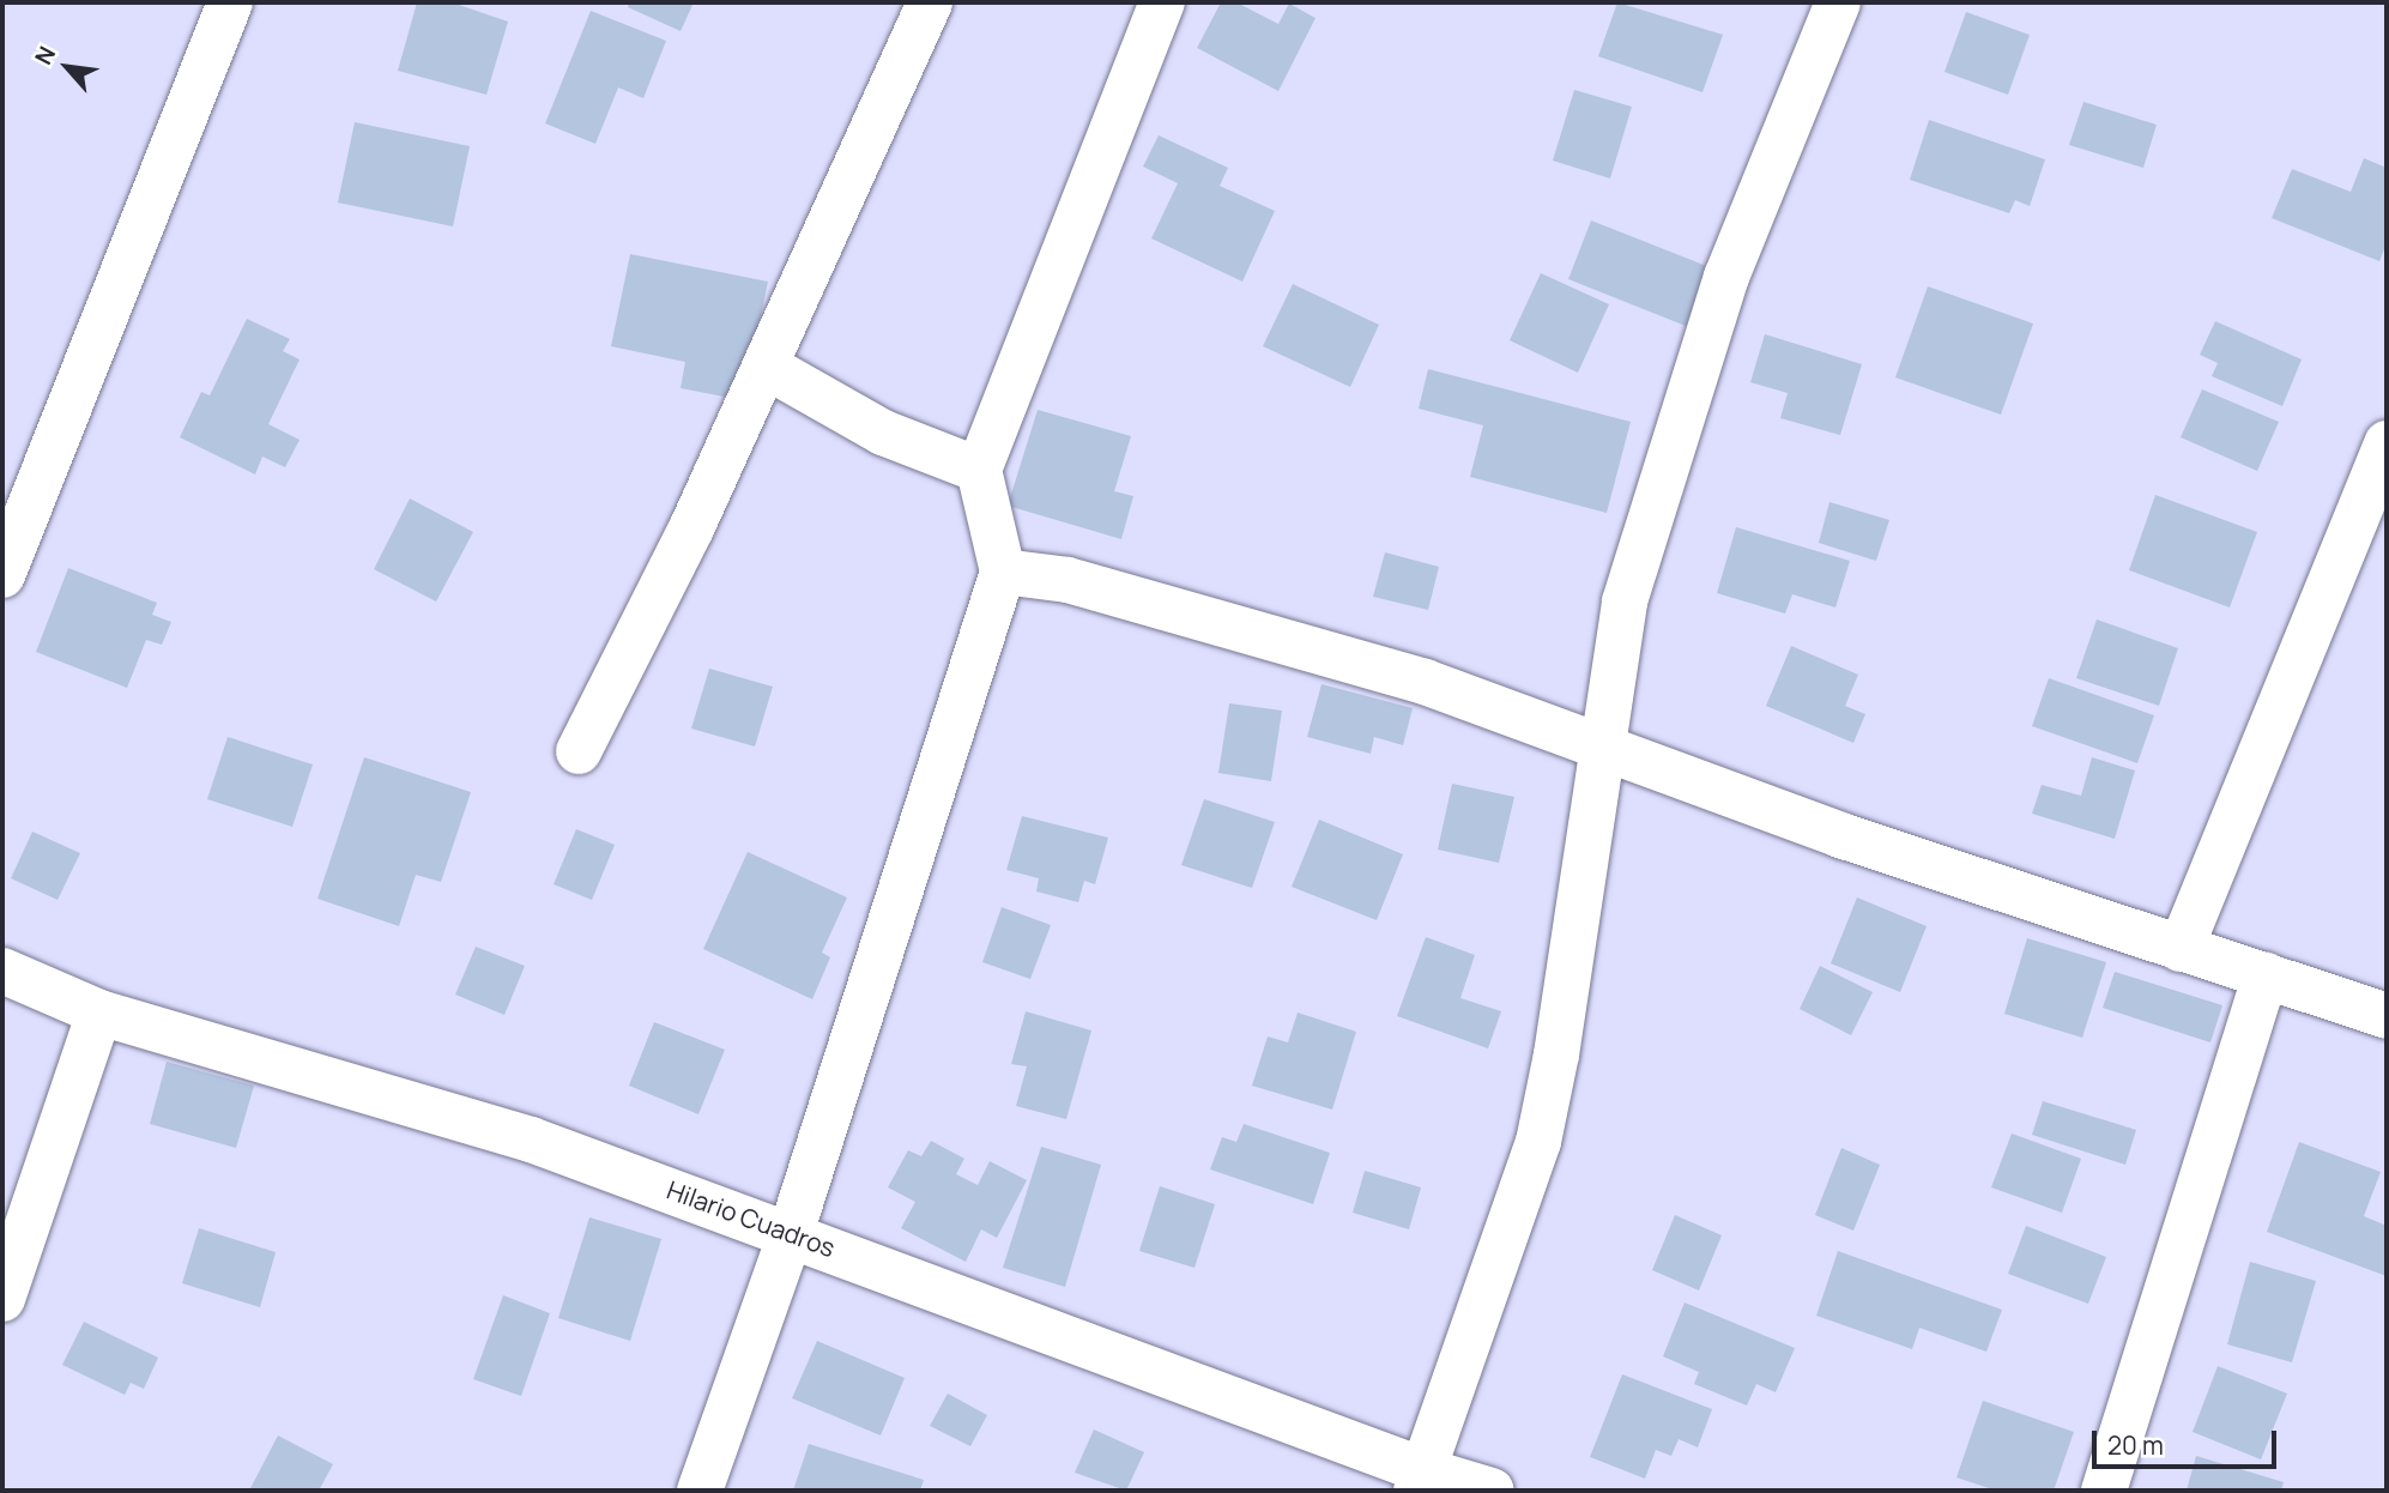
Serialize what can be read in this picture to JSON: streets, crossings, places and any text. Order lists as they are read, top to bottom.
{
  "streets": {
    "street": ["Hilario Cuadros"]
  },
  "scale_bar": "20 m",
  "north": "top left"
}
